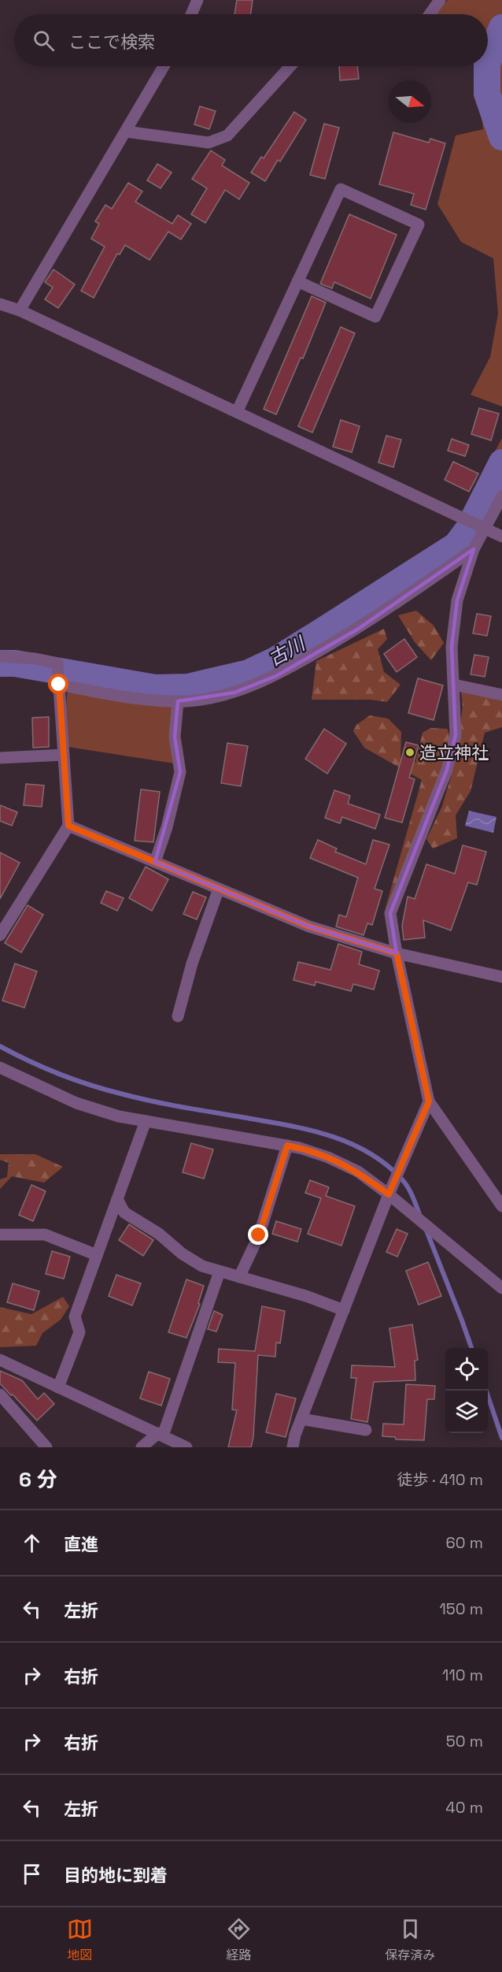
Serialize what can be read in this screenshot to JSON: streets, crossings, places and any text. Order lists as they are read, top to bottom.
{
  "water": ["古川"],
  "places": ["造立神社"],
  "north": "right",
  "page": {
    "search": "ここで検索",
    "heading": ["6 分", "徒歩 · 410 m"],
    "list": [
      ["直進", "60 m"],
      ["左折", "150 m"],
      ["右折", "110 m"],
      ["右折", "50 m"],
      ["左折", "40 m"],
      "目的地に到着"
    ],
    "nav": ["地図", "経路", "保存済み"]
  }
}
